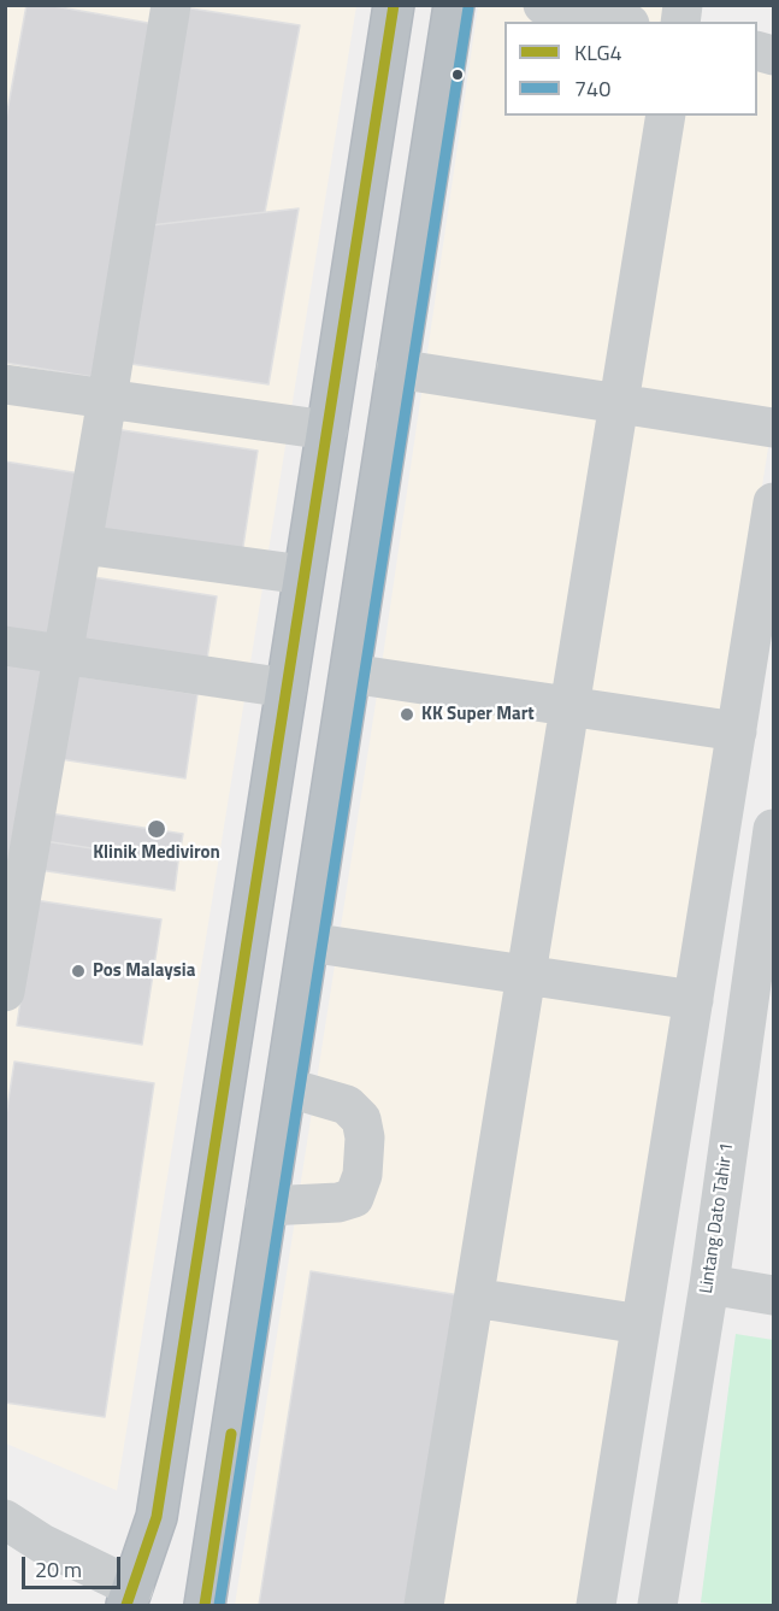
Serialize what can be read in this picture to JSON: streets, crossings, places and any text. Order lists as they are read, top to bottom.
{
  "streets": {
    "street": ["Lintang Dato Tahir 1"]
  },
  "places": ["KK Super Mart", "Klinik Mediviron", "Pos Malaysia"],
  "lines": ["transit line KLG4", "transit line 740"],
  "legend": ["KLG4", "740"],
  "scale_bar": "20 m"
}
